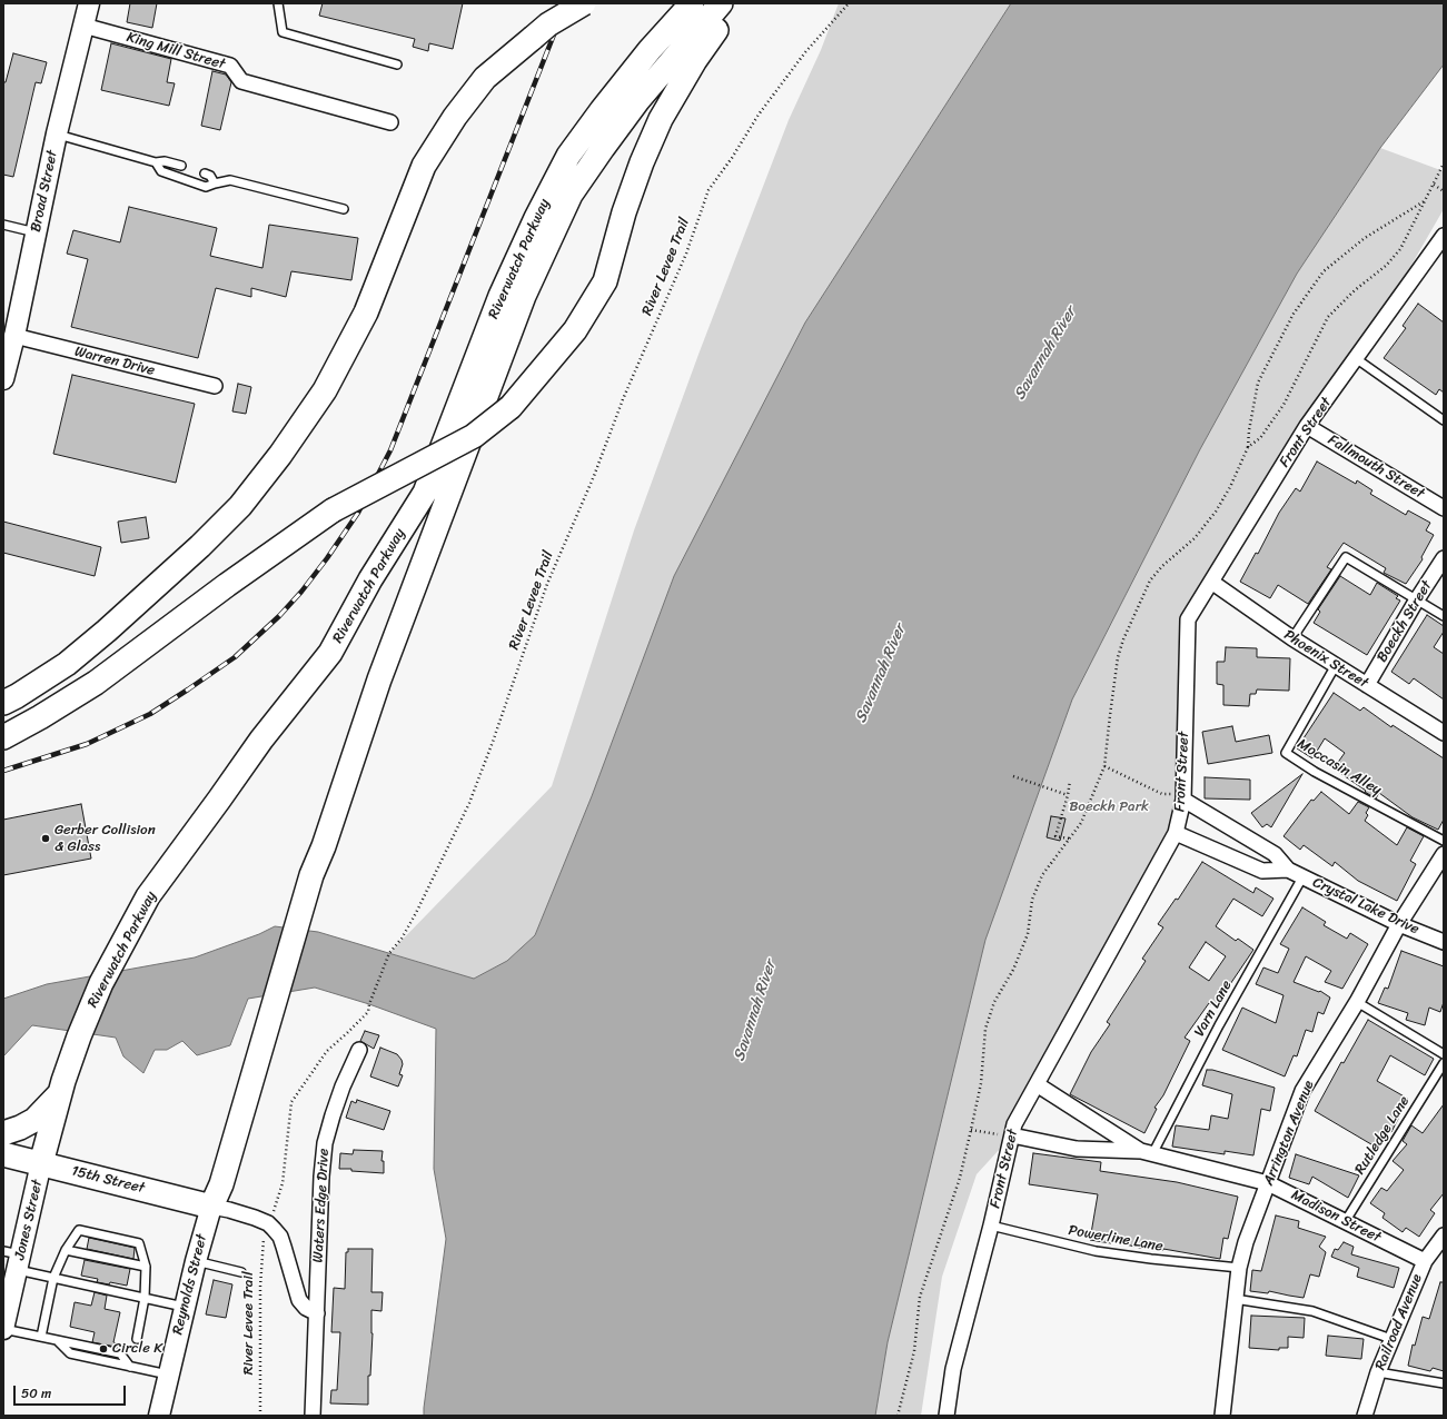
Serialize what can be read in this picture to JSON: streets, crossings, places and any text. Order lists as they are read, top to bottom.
{
  "streets": {
    "main road": [
      "Broad Street",
      "Riverwatch Parkway",
      "15th Street",
      "Jones Street",
      "Reynolds Street"
    ],
    "street": [
      "King Mill Street",
      "Warren Drive",
      "Front Street",
      "Fallmouth Street",
      "Boeckh Street",
      "Phoenix Street",
      "Crystal Lake Drive",
      "Arrington Avenue",
      "Waters Edge Drive",
      "Madison Street",
      "Railroad Avenue"
    ],
    "lane": [
      "Moccasin Alley",
      "Varn Lane",
      "Rutledge Lane",
      "Powerline Lane"
    ],
    "path": ["River Levee Trail"]
  },
  "crossings": [
    ["King Mill Street", "Broad Street"],
    ["Broad Street", "Warren Drive"],
    ["Riverwatch Parkway", "15th Street"],
    ["Riverwatch Parkway", "Waters Edge Drive"],
    ["Riverwatch Parkway", "Jones Street"],
    ["Riverwatch Parkway", "Reynolds Street"],
    ["Front Street", "Fallmouth Street"],
    ["Front Street", "Phoenix Street"],
    ["Front Street", "Crystal Lake Drive"],
    ["Front Street", "Madison Street"],
    ["Front Street", "Powerline Lane"],
    ["Boeckh Street", "Phoenix Street"],
    ["Phoenix Street", "Moccasin Alley"],
    ["Crystal Lake Drive", "Varn Lane"],
    ["Crystal Lake Drive", "Arrington Avenue"],
    ["Varn Lane", "Madison Street"],
    ["Arrington Avenue", "Madison Street"],
    ["Arrington Avenue", "Powerline Lane"],
    ["Rutledge Lane", "Madison Street"],
    ["15th Street", "Waters Edge Drive"],
    ["15th Street", "Jones Street"],
    ["15th Street", "Reynolds Street"],
    ["Waters Edge Drive", "Reynolds Street"],
    ["Madison Street", "Railroad Avenue"]
  ],
  "water": ["Savannah River"],
  "parks": ["Boeckh Park"],
  "places": ["Gerber Collision & Glass", "Circle K"],
  "scale_bar": "50 m"
}
